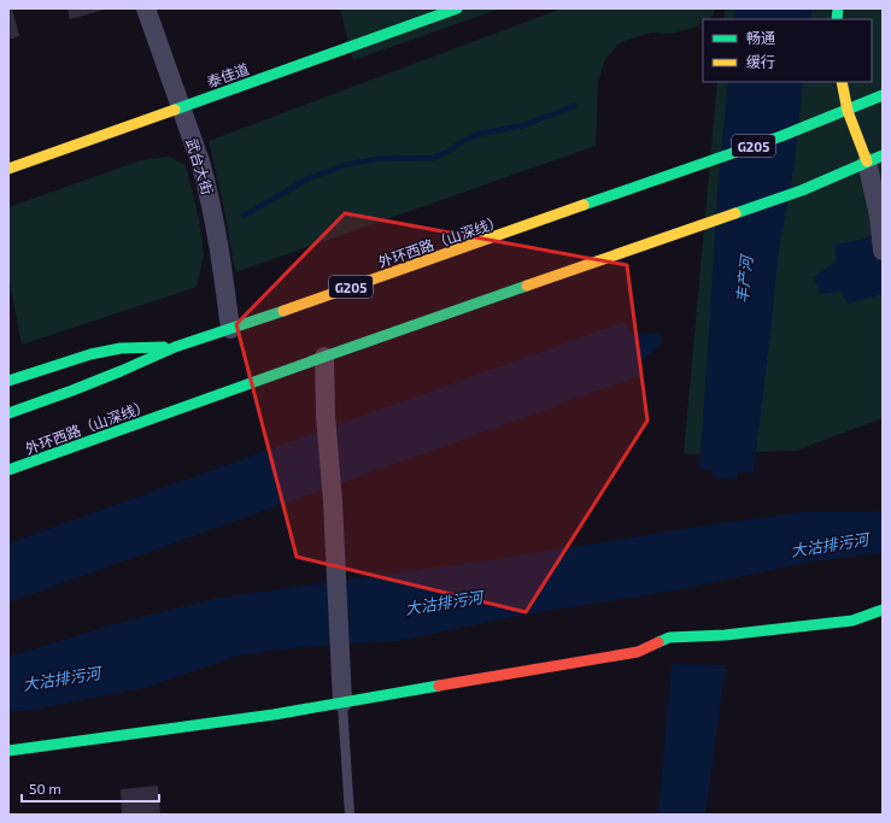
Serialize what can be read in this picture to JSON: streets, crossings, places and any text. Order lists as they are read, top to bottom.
{
  "streets": {
    "main road": ["泰佳道", "G205", "外环西路（山深线）"],
    "street": ["武台大街"]
  },
  "crossings": [
    ["泰佳道", "武台大街"],
    ["武台大街", "外环西路（山深线）"]
  ],
  "water": ["丰产河", "大沽排污河"],
  "legend": ["畅通", "缓行"],
  "scale_bar": "50 m"
}
